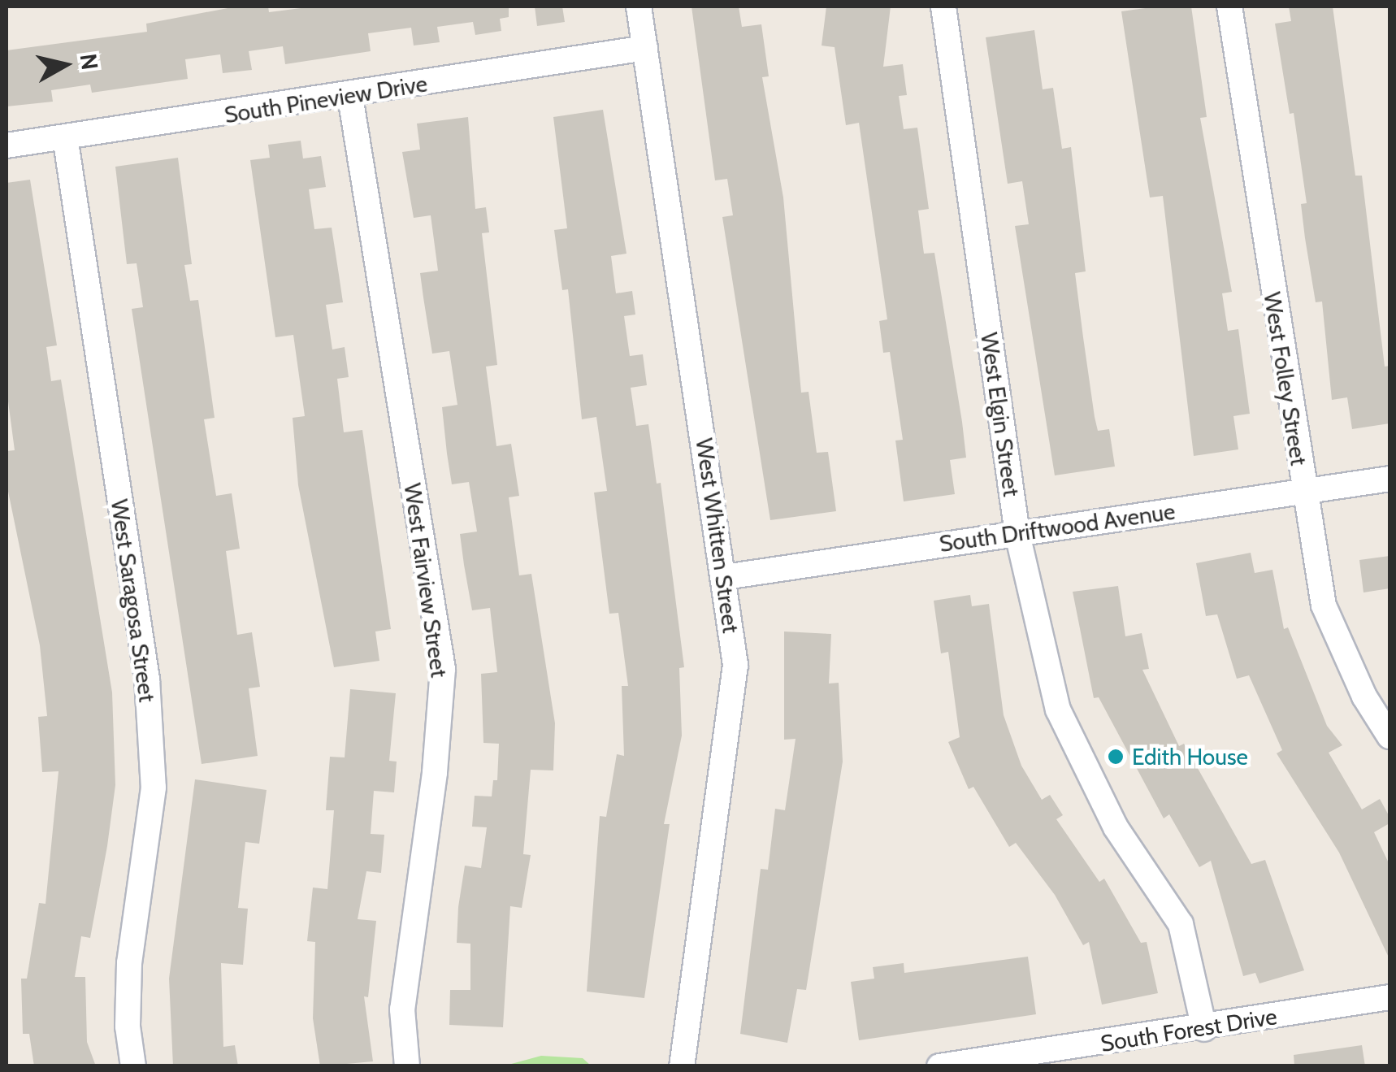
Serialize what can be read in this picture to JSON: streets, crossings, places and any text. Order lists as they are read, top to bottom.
{
  "streets": {
    "street": [
      "South Pineview Drive",
      "West Folley Street",
      "West Elgin Street",
      "South Driftwood Avenue",
      "West Whitten Street",
      "West Fairview Street",
      "West Saragosa Street",
      "South Forest Drive"
    ]
  },
  "crossings": [
    ["South Pineview Drive", "West Whitten Street"],
    ["South Pineview Drive", "West Fairview Street"],
    ["South Pineview Drive", "West Saragosa Street"],
    ["West Folley Street", "South Driftwood Avenue"],
    ["West Elgin Street", "South Driftwood Avenue"],
    ["West Elgin Street", "South Forest Drive"],
    ["South Driftwood Avenue", "West Whitten Street"]
  ],
  "places": ["Edith House"],
  "north": "right"
}
